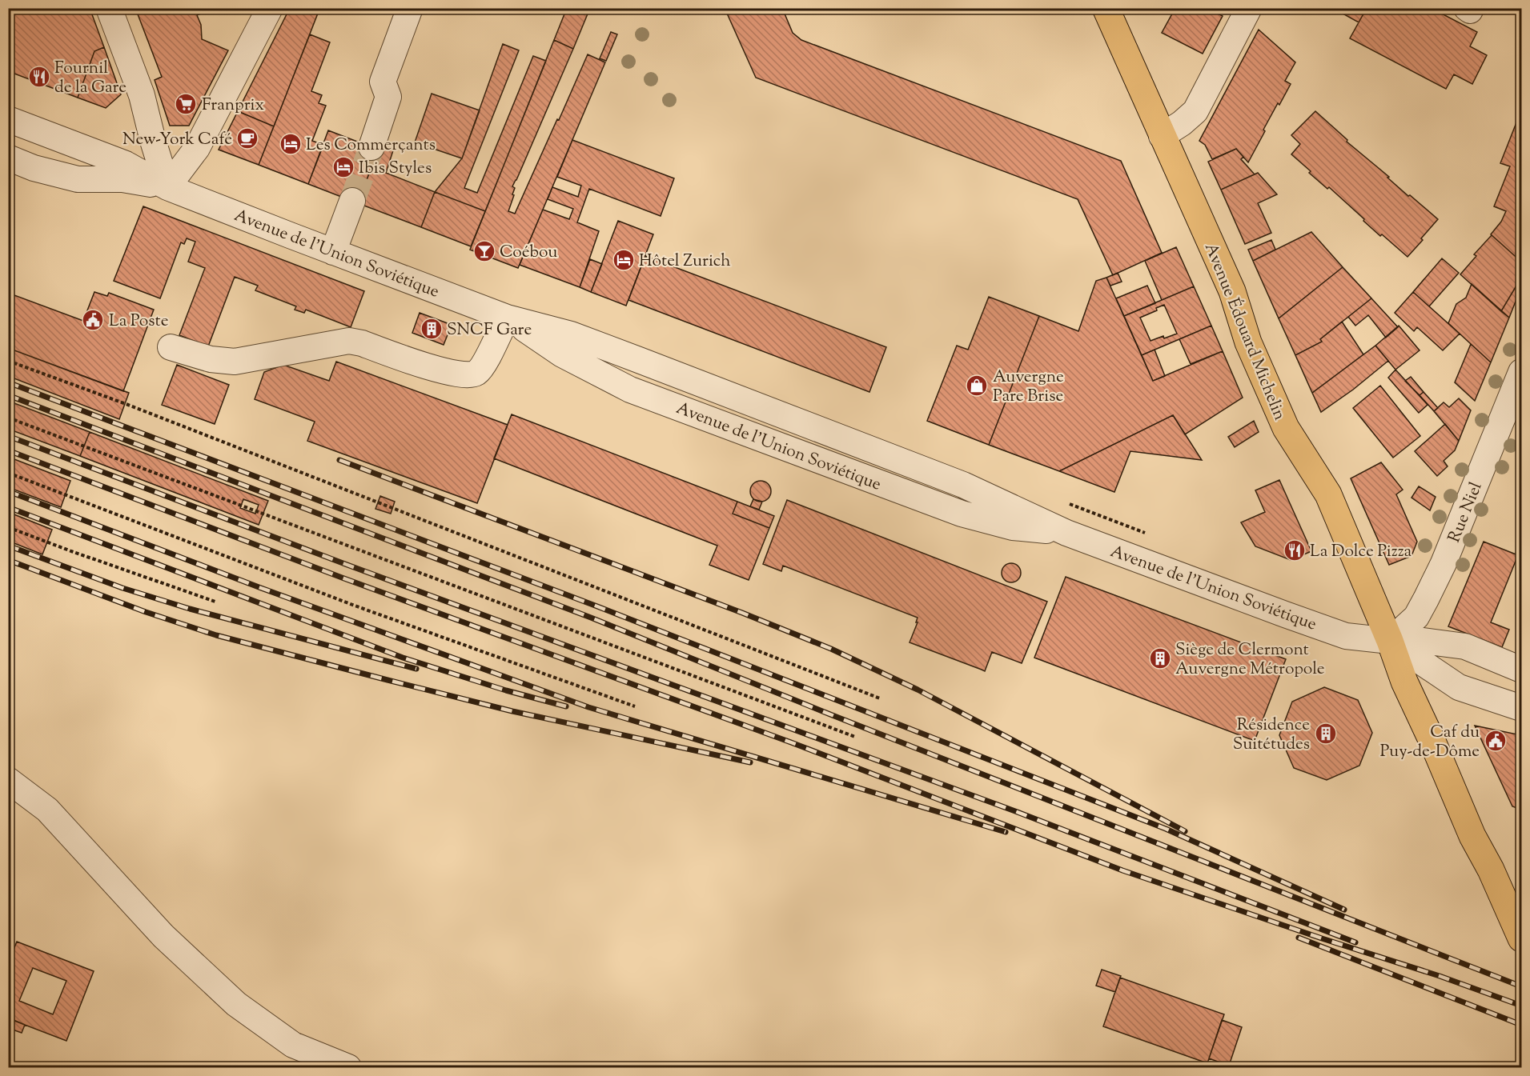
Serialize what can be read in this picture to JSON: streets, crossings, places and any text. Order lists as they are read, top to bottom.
{
  "streets": {
    "main road": ["Avenue Édouard Michelin"],
    "street": ["Avenue de l'Union Soviétique", "Rue Niel"]
  },
  "crossings": [
    ["Avenue de l'Union Soviétique", "Avenue Édouard Michelin"],
    ["Avenue de l'Union Soviétique", "Rue Niel"],
    ["Avenue Édouard Michelin", "Rue Niel"]
  ],
  "places": {
    "restaurant": ["Fournil de la Gare", "La Dolce Pizza"],
    "supermarket": ["Franprix"],
    "cafe": ["New-York Café"],
    "hotel": ["Les Commerçants", "Ibis Styles", "Hôtel Zurich"],
    "bar": ["Coébou"],
    "public building": ["La Poste", "Caf du Puy-de-Dôme"],
    "building": ["SNCF Gare", "Siège de Clermont Auvergne Métropole", "Résidence Suitétudes"],
    "shop": ["Auvergne Pare Brise"]
  }
}
